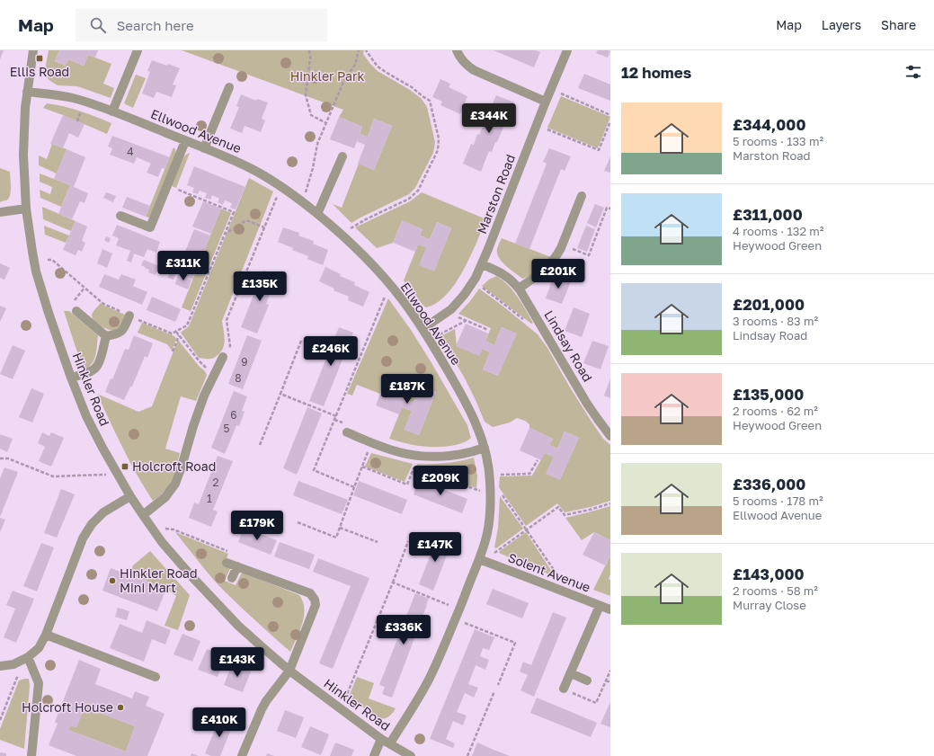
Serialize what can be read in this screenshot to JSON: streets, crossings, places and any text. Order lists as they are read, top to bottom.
{
  "streets": {
    "street": [
      "Ellwood Avenue",
      "Marston Road",
      "Lindsay Road",
      "Hinkler Road",
      "Solent Avenue"
    ]
  },
  "crossings": [
    ["Ellwood Avenue", "Marston Road"],
    ["Ellwood Avenue", "Hinkler Road"],
    ["Ellwood Avenue", "Solent Avenue"],
    ["Marston Road", "Lindsay Road"]
  ],
  "parks": ["Hinkler Park"],
  "places": {
    "transit": ["Ellis Road", "Holcroft Road"],
    "other": ["Hinkler Road Mini Mart", "Holcroft House"]
  },
  "house_numbers": [
    "4",
    "9",
    "8",
    "6",
    "5",
    "2",
    "1"
  ],
  "page": {
    "header": "Map",
    "search": "Search here",
    "nav": ["Map", "Layers", "Share"],
    "heading": "12 homes",
    "list": [
      {
        "name": "£344,000",
        "note": "5 rooms · 133 m² · Marston Road"
      },
      {
        "name": "£311,000",
        "note": "4 rooms · 132 m² · Heywood Green"
      },
      {
        "name": "£201,000",
        "note": "3 rooms · 83 m² · Lindsay Road"
      },
      {
        "name": "£135,000",
        "note": "2 rooms · 62 m² · Heywood Green"
      },
      {
        "name": "£336,000",
        "note": "5 rooms · 178 m² · Ellwood Avenue"
      },
      {
        "name": "£143,000",
        "note": "2 rooms · 58 m² · Murray Close"
      }
    ],
    "price": [
      "£344K",
      "£311K",
      "£201K",
      "£135K",
      "£246K",
      "£187K",
      "£209K",
      "£179K",
      "£147K",
      "£336K",
      "£143K",
      "£410K"
    ]
  }
}
